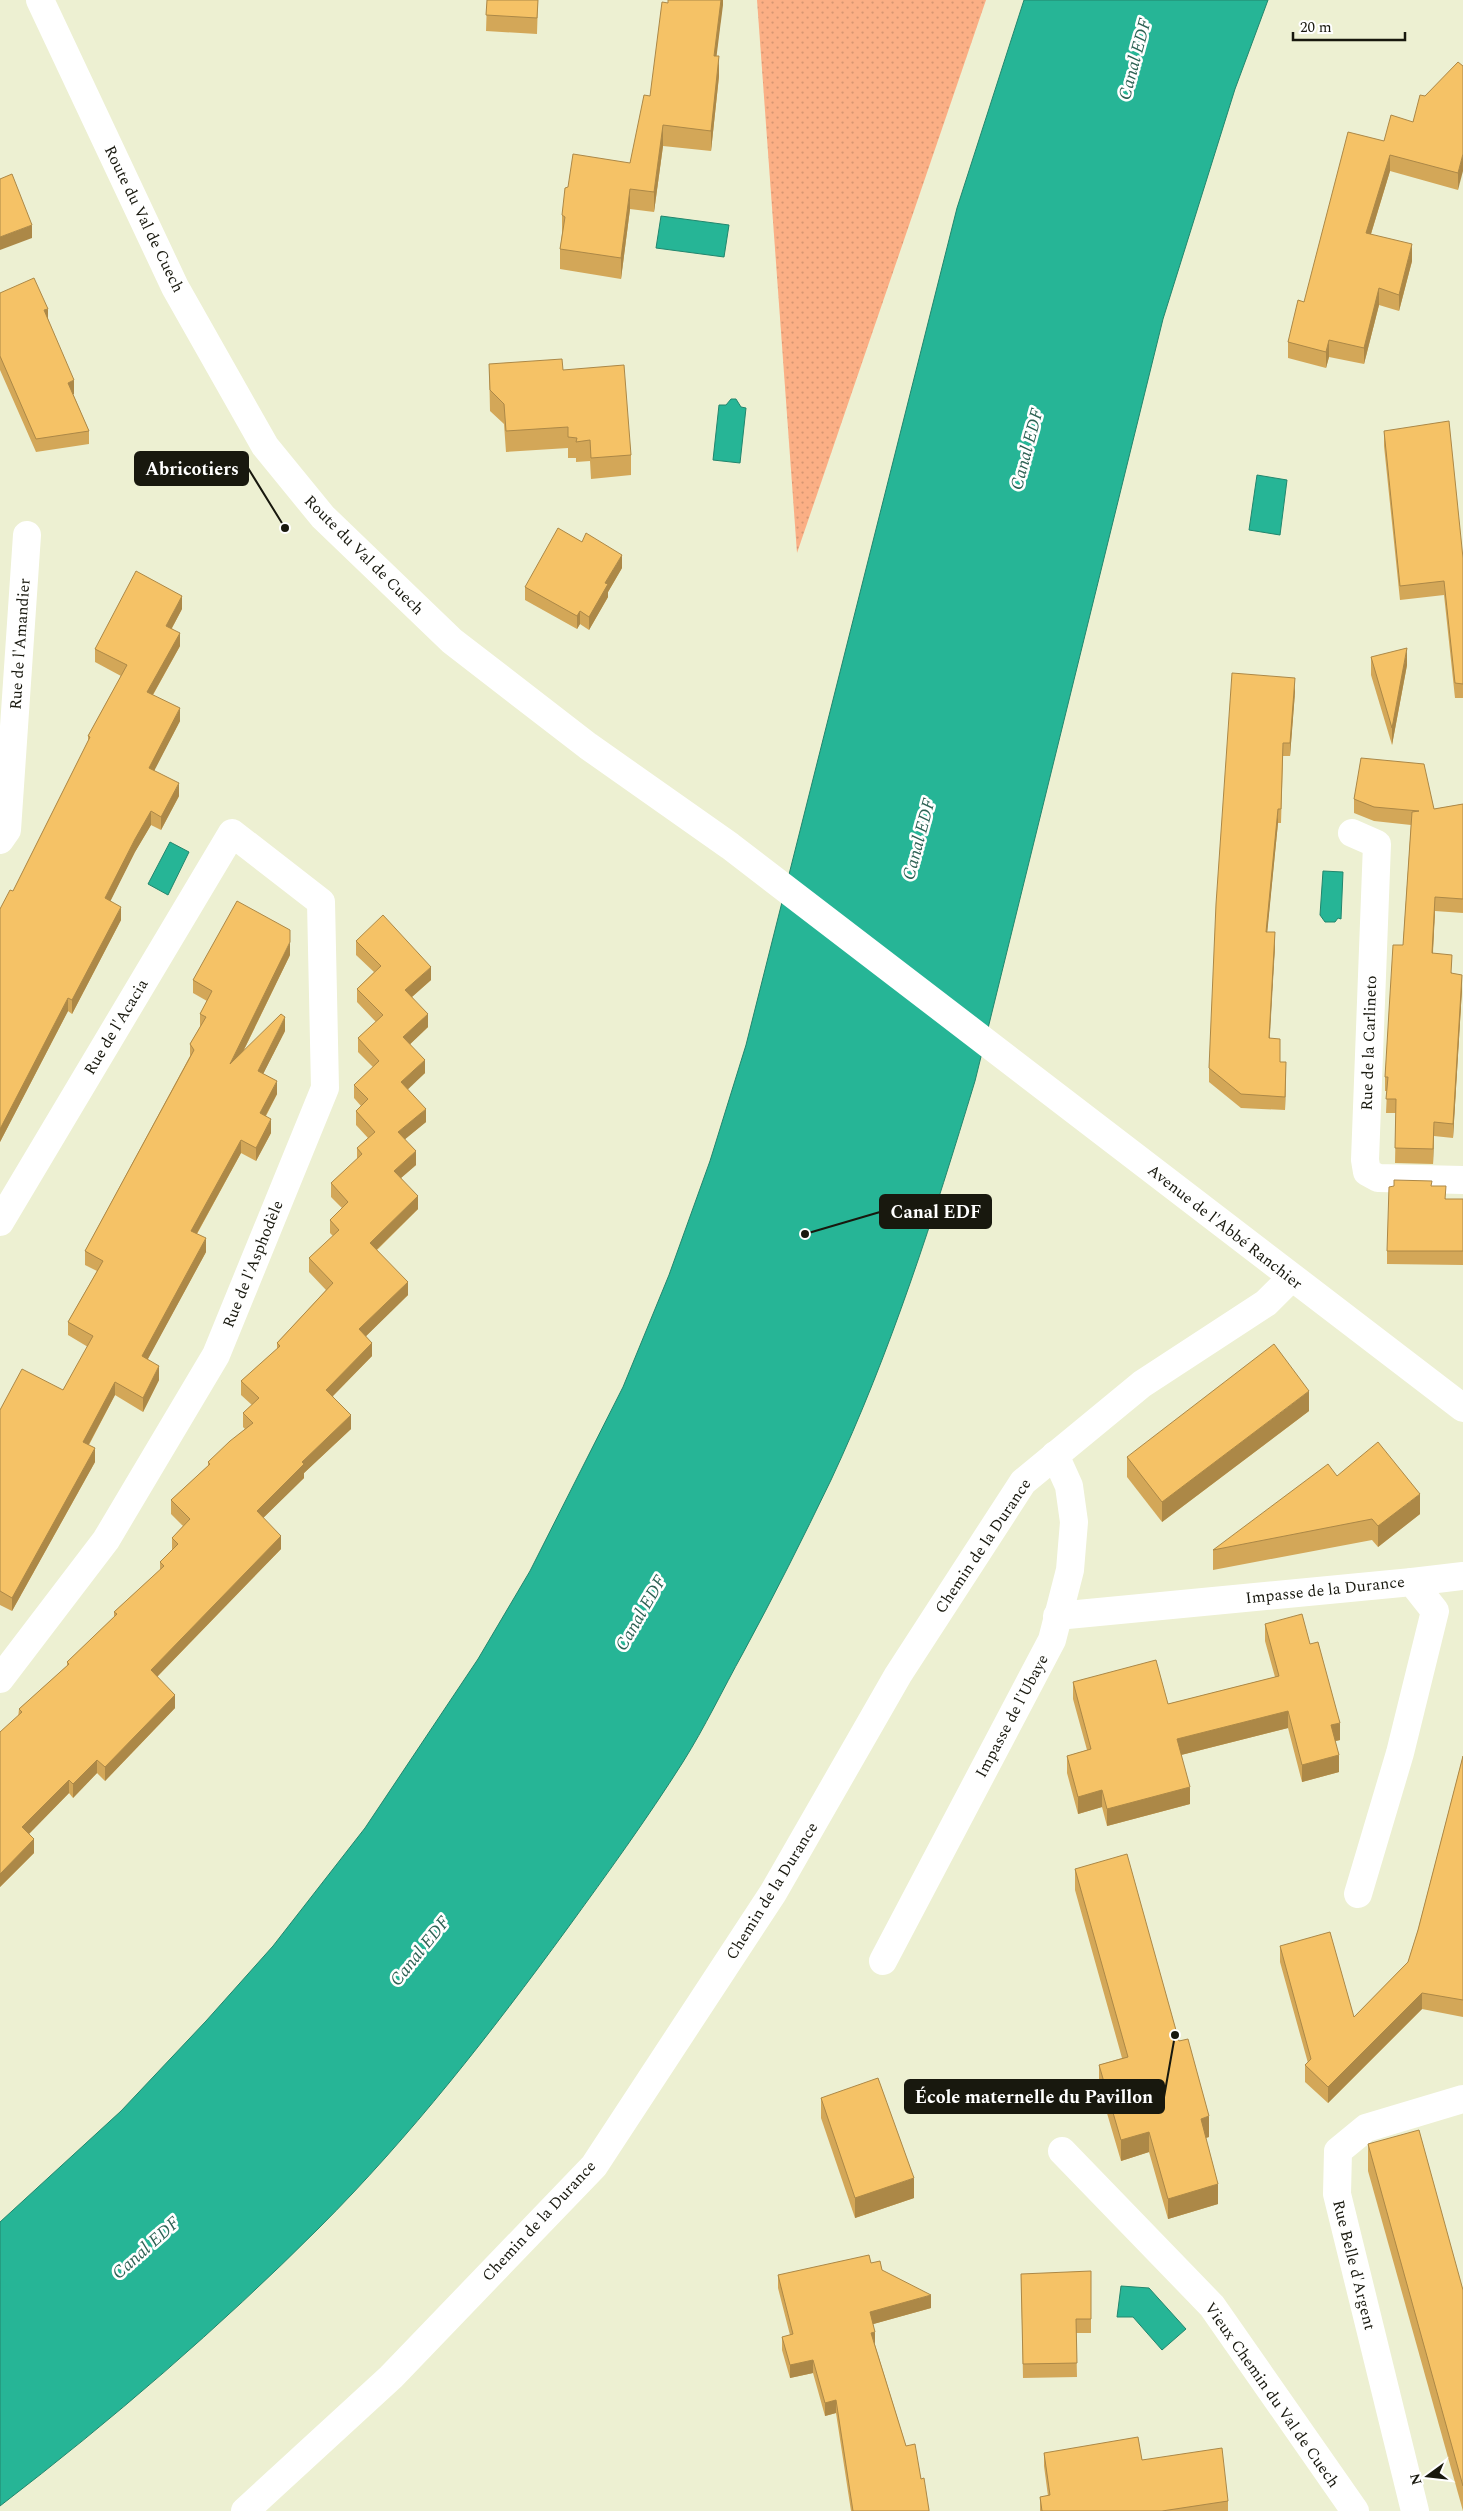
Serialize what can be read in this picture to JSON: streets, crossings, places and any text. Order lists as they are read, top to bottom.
{
  "streets": {
    "street": [
      "Route du Val de Cuech",
      "Rue de l'Amandier",
      "Rue de l'Acacia",
      "Rue de la Carlineto",
      "Avenue de l'Abbé Ranchier",
      "Rue de l'Asphodèle",
      "Chemin de la Durance",
      "Impasse de la Durance",
      "Impasse de l'Ubaye",
      "Rue Belle d'Argent",
      "Vieux Chemin du Val de Cuech"
    ]
  },
  "crossings": [
    ["Route du Val de Cuech", "Avenue de l'Abbé Ranchier"],
    ["Rue de l'Acacia", "Rue de l'Asphodèle"],
    ["Avenue de l'Abbé Ranchier", "Chemin de la Durance"],
    ["Chemin de la Durance", "Impasse de l'Ubaye"],
    ["Impasse de la Durance", "Impasse de l'Ubaye"]
  ],
  "water": ["Canal EDF"],
  "places": ["Abricotiers", "Canal EDF", "École maternelle du Pavillon"],
  "scale_bar": "20 m",
  "north": "left"
}
